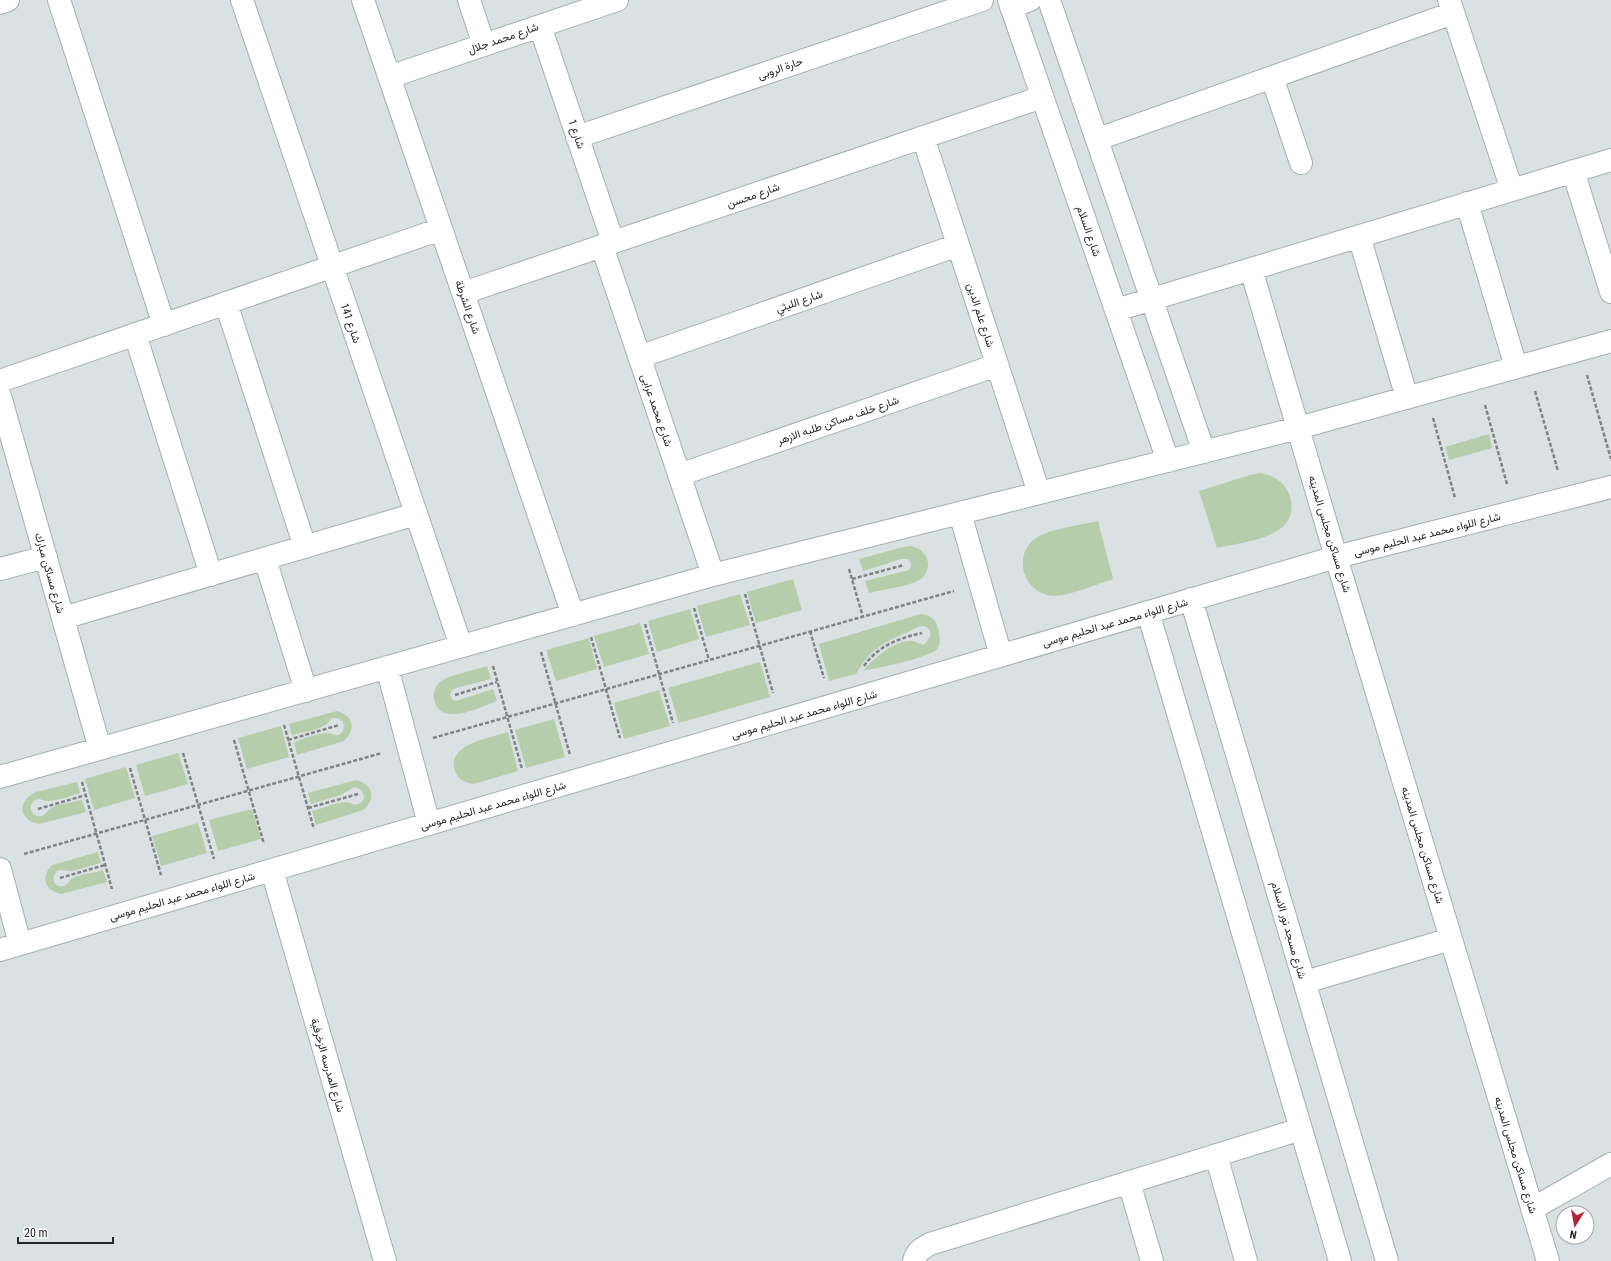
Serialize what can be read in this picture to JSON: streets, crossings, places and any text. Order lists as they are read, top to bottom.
{
  "streets": {
    "street": [
      "شارع محمد جلال",
      "حارة الروبى",
      "شارع 1",
      "شارع محسن",
      "شارع السلام",
      "شارع الليثي",
      "شارع الشرطة",
      "شارع علم الدين",
      "شارع 141",
      "شارع محمد عرابى",
      "شارع خلف مساكن طلبه الازهر",
      "شارع مساكن مجلس المدينه",
      "شارع اللواء محمد عبد الحليم موسى",
      "شارع مساكن مبارك",
      "شارع مسجد نور الاسلام",
      "شارع المدرسه الزخرفية"
    ]
  },
  "crossings": [
    ["شارع محمد جلال", "شارع 1"],
    ["شارع محمد جلال", "شارع الشرطة"],
    ["حارة الروبى", "شارع 1"],
    ["شارع 1", "شارع محسن"],
    ["شارع 1", "شارع محمد عرابى"],
    ["شارع محسن", "شارع السلام"],
    ["شارع محسن", "شارع الشرطة"],
    ["شارع محسن", "شارع علم الدين"],
    ["شارع محسن", "شارع محمد عرابى"],
    ["شارع الليثي", "شارع علم الدين"],
    ["شارع الليثي", "شارع محمد عرابى"],
    ["شارع علم الدين", "شارع خلف مساكن طلبه الازهر"],
    ["شارع محمد عرابى", "شارع خلف مساكن طلبه الازهر"],
    ["شارع مساكن مجلس المدينه", "شارع اللواء محمد عبد الحليم موسى"],
    ["شارع اللواء محمد عبد الحليم موسى", "شارع مسجد نور الاسلام"],
    ["شارع اللواء محمد عبد الحليم موسى", "شارع المدرسه الزخرفية"]
  ],
  "scale_bar": "20 m",
  "north": "bottom"
}
